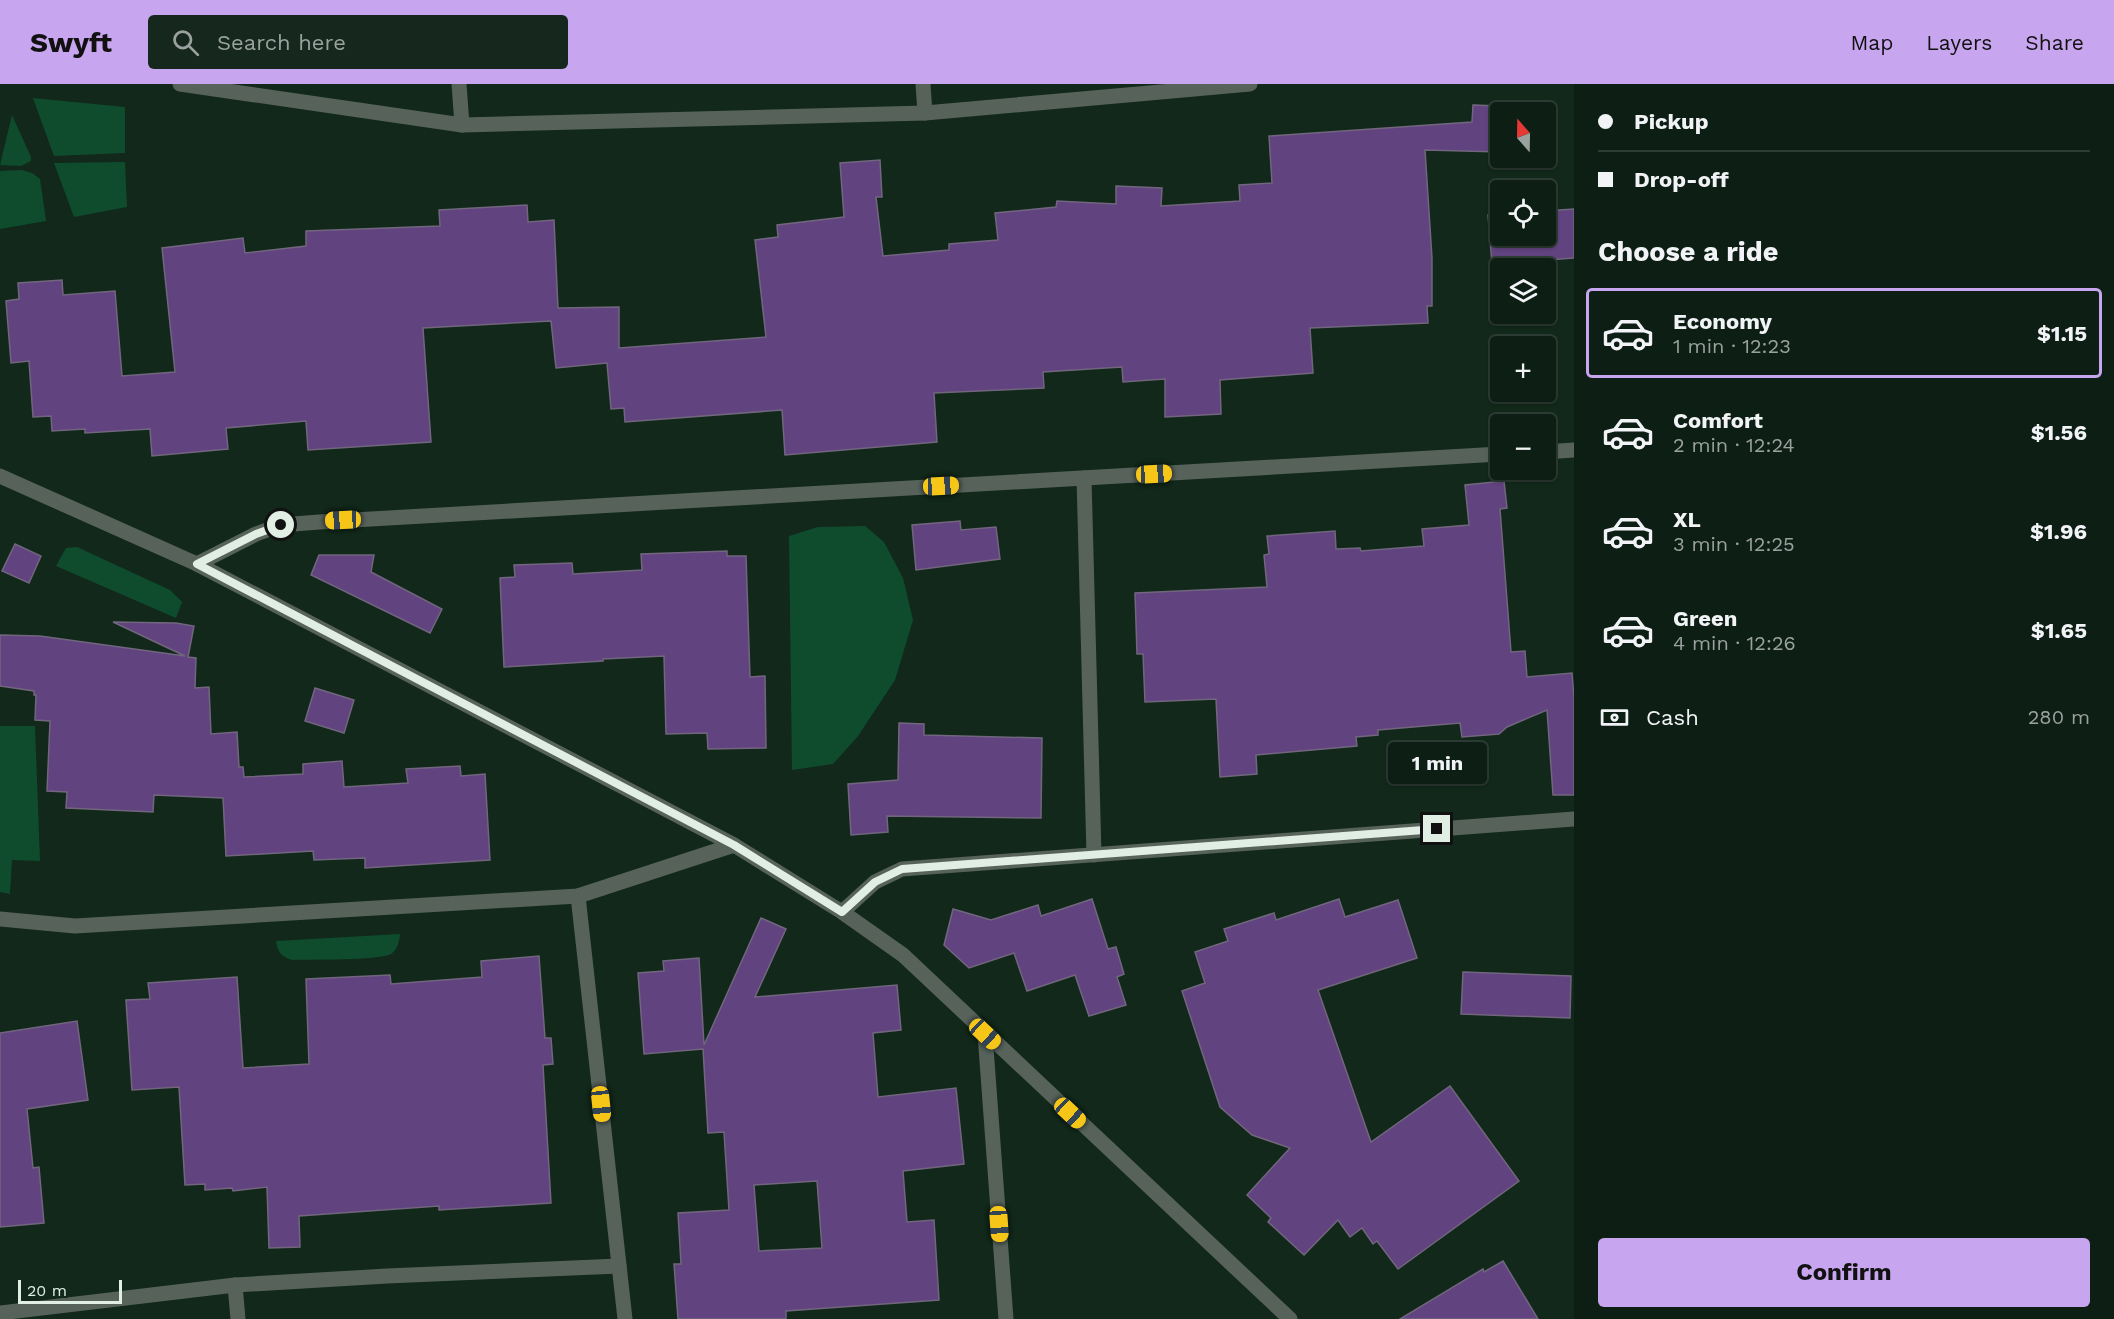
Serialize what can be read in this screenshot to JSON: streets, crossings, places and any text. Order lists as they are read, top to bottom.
{
  "scale_bar": "20 m",
  "north": "top",
  "page": {
    "header": "Swyft",
    "search": "Search here",
    "nav": ["Map", "Layers", "Share"],
    "banner": ["Pickup", "Drop-off"],
    "map_buttons": ["+", "−"],
    "heading": "Choose a ride",
    "list": [
      {
        "name": "Economy",
        "note": "1 min · 12:23",
        "value": "$1.15"
      },
      {
        "name": "Comfort",
        "note": "2 min · 12:24",
        "value": "$1.56"
      },
      {
        "name": "XL",
        "note": "3 min · 12:25",
        "value": "$1.96"
      },
      {
        "name": "Green",
        "note": "4 min · 12:26",
        "value": "$1.65"
      }
    ],
    "pay": ["Cash", "280 m"],
    "bubble": "1 min",
    "buttons": "Confirm",
    "scale": "20 m"
  }
}
